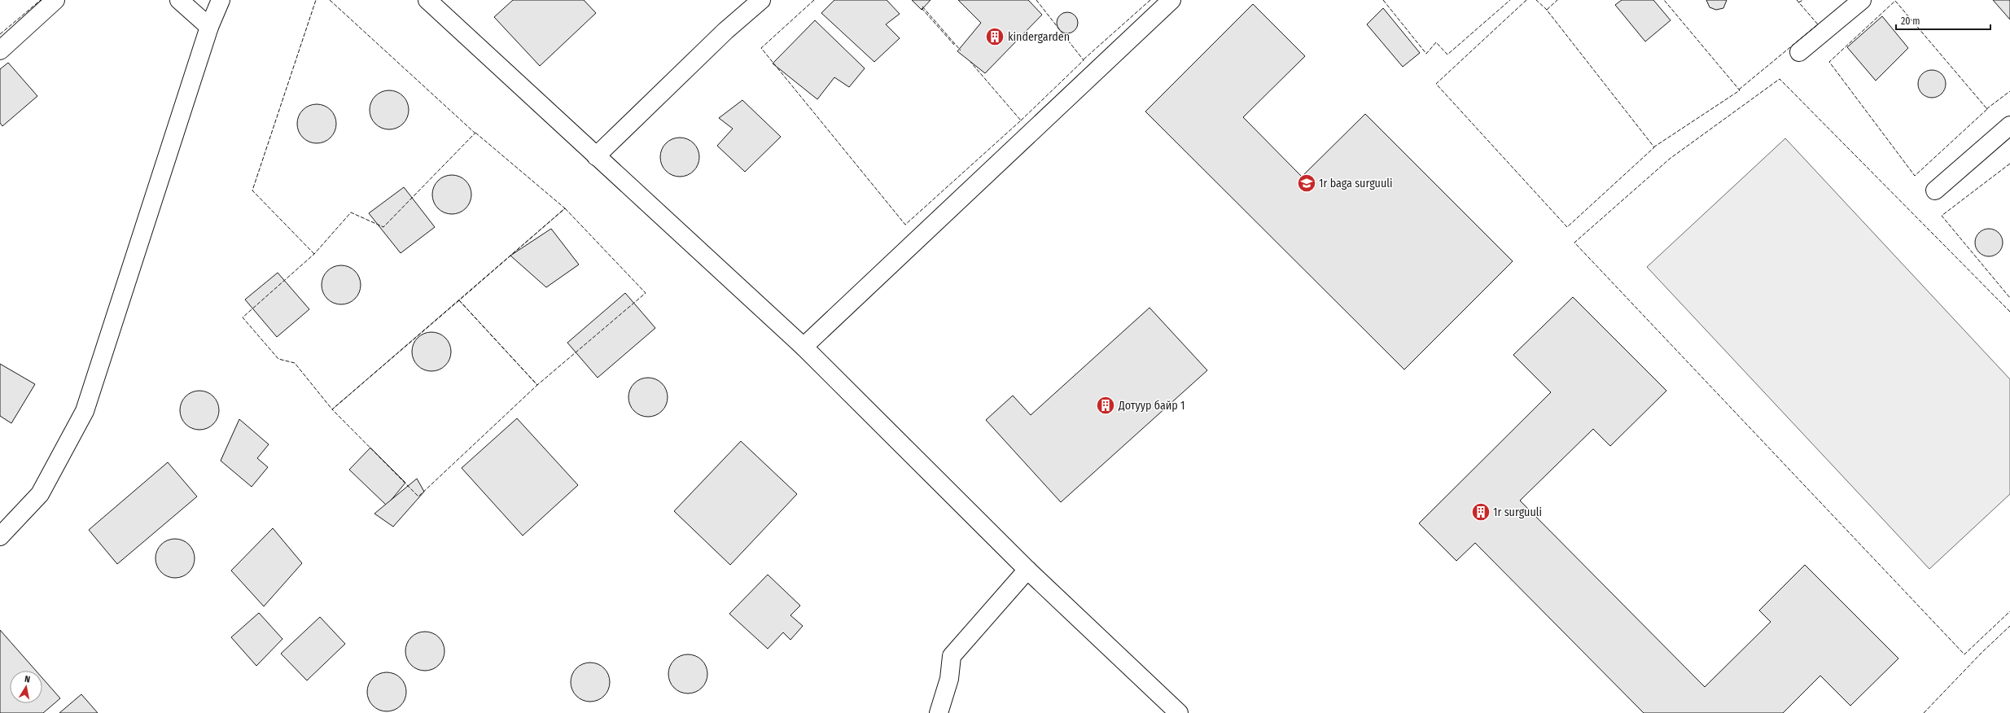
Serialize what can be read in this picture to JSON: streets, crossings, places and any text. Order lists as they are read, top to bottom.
{
  "places": {
    "building": ["kindergarden", "Дотуур байр 1", "1r surguuli"],
    "school or university": ["1r baga surguuli"]
  },
  "scale_bar": "20 m",
  "north": "top"
}
